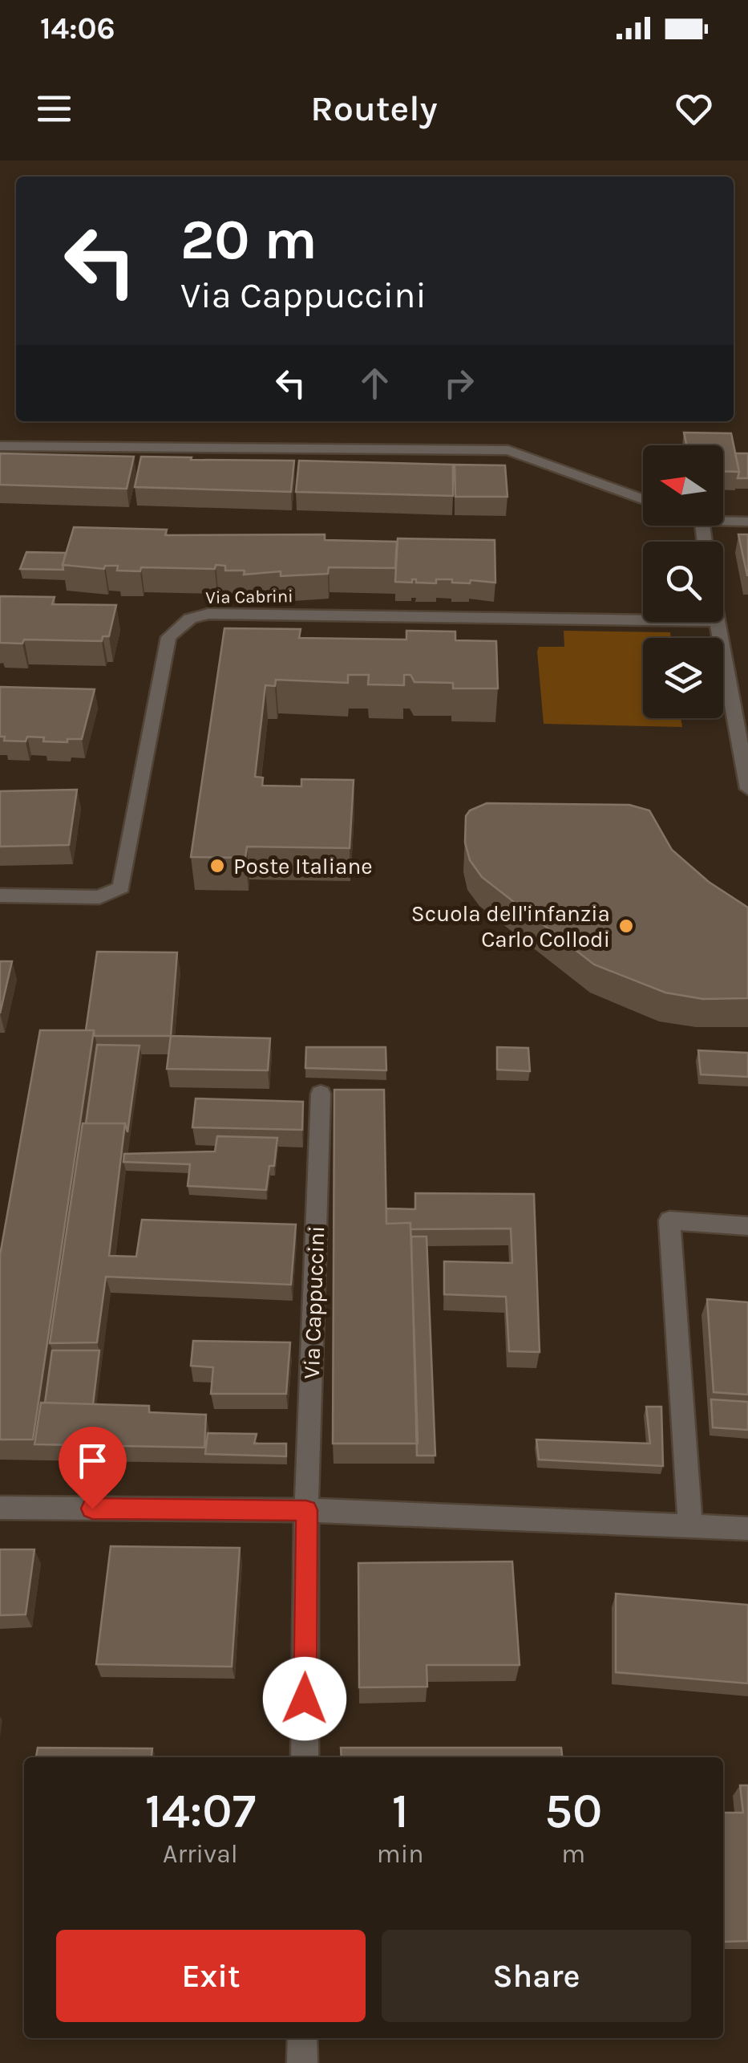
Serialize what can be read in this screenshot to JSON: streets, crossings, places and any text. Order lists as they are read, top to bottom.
{
  "streets": {
    "street": ["Via Cabrini", "Via Cappuccini"]
  },
  "places": ["Poste Italiane", "Scuola dell'infanzia Carlo Collodi"],
  "north": "left",
  "page": {
    "status": "14:06",
    "header": "Routely",
    "turn": ["20 m", "Via Cappuccini"],
    "eta": [
      "14:07",
      "Arrival",
      "1",
      "min",
      "50",
      "m"
    ],
    "buttons": ["Exit", "Share"]
  }
}
